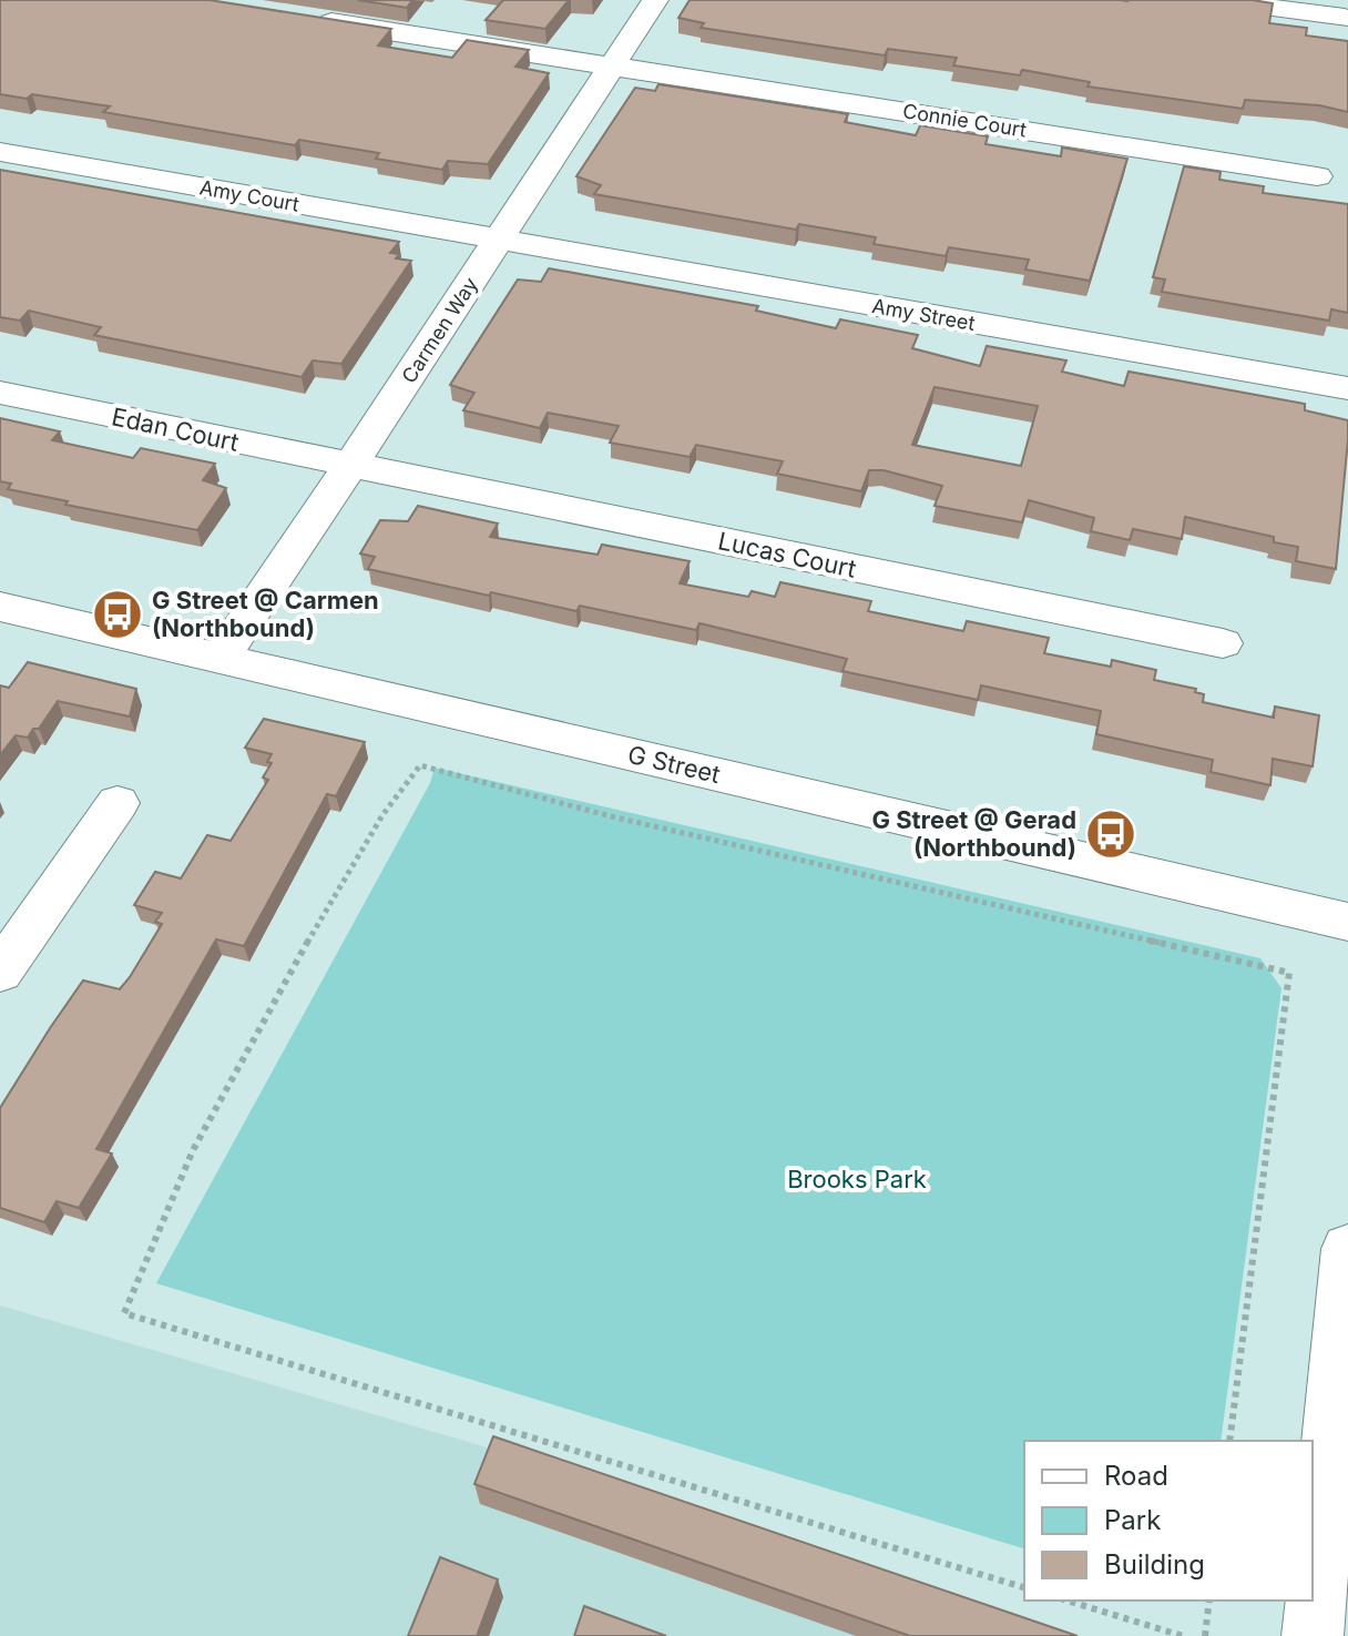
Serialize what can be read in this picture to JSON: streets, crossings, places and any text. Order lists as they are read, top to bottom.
{
  "streets": {
    "street": [
      "Connie Court",
      "Amy Court",
      "Amy Street",
      "Carmen Way",
      "Edan Court",
      "Lucas Court",
      "G Street"
    ]
  },
  "crossings": [
    ["Connie Court", "Carmen Way"],
    ["Amy Court", "Amy Street"],
    ["Amy Court", "Carmen Way"],
    ["Amy Street", "Carmen Way"],
    ["Carmen Way", "Edan Court"],
    ["Carmen Way", "Lucas Court"],
    ["Carmen Way", "G Street"],
    ["Edan Court", "Lucas Court"]
  ],
  "parks": ["Brooks Park"],
  "places": {
    "bus stop": ["G Street @ Carmen (Northbound)", "G Street @ Gerad (Northbound)"]
  },
  "legend": ["Road", "Park", "Building"]
}
